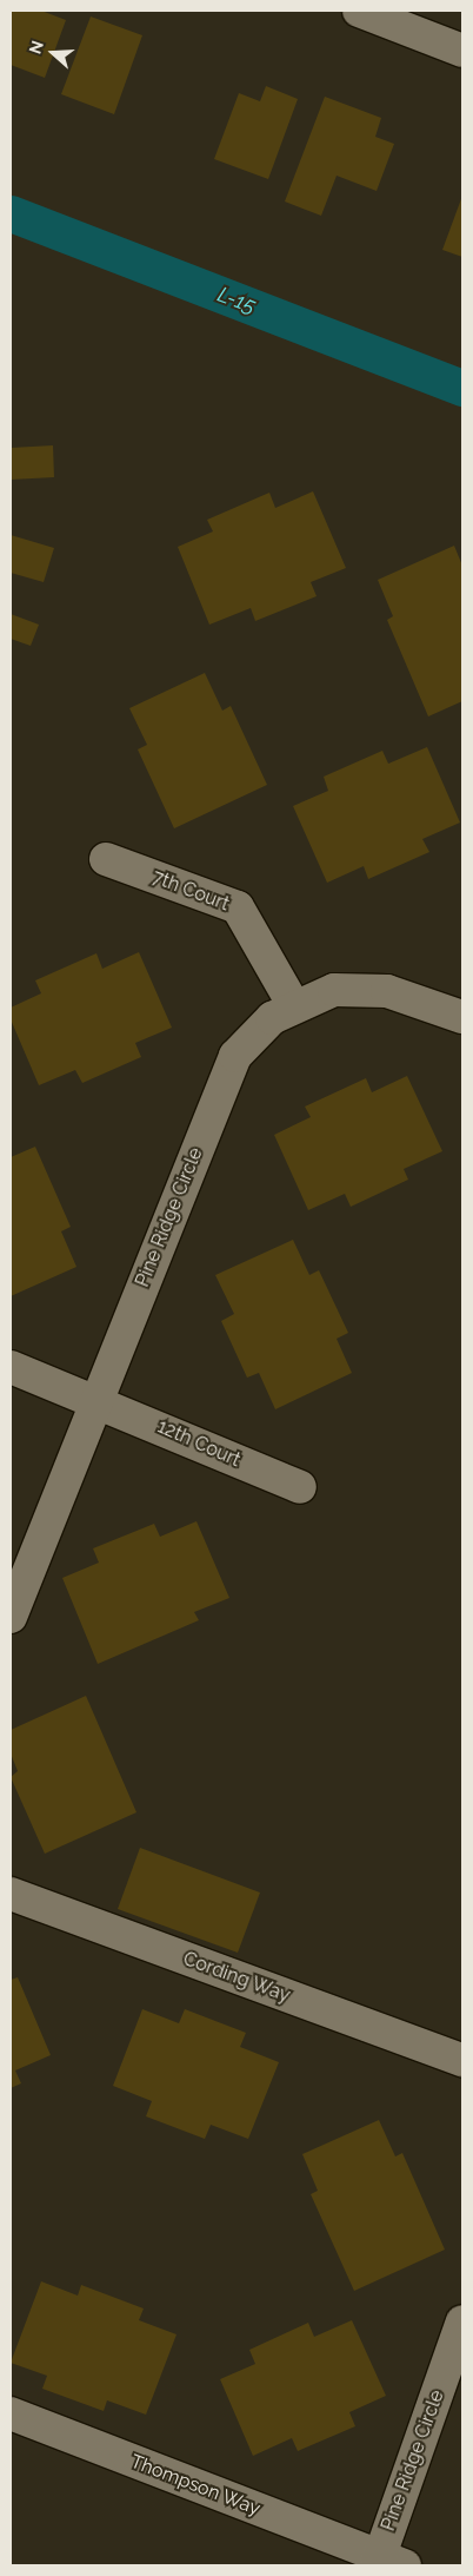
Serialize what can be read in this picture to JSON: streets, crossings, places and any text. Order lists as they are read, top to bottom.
{
  "streets": {
    "street": [
      "7th Court",
      "Pine Ridge Circle",
      "12th Court",
      "Cording Way",
      "Thompson Way"
    ]
  },
  "crossings": [
    ["7th Court", "Pine Ridge Circle"],
    ["Pine Ridge Circle", "12th Court"],
    ["Pine Ridge Circle", "Thompson Way"]
  ],
  "water": ["L-15"],
  "north": "left"
}
